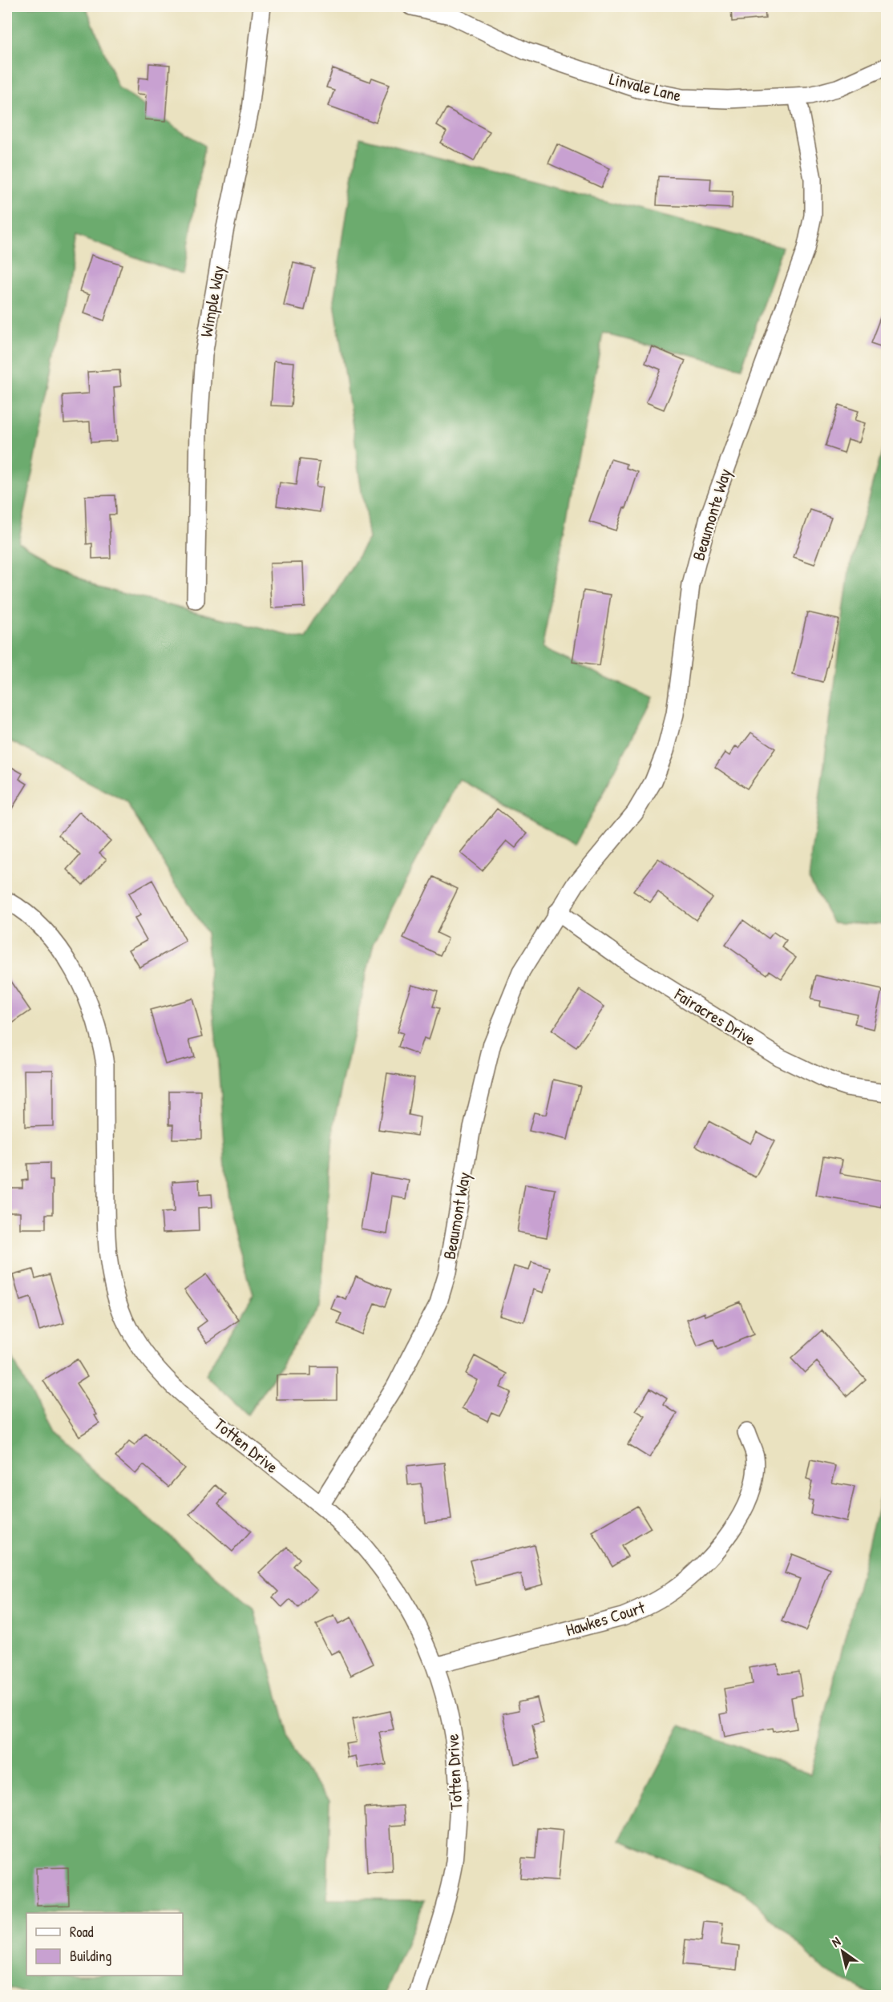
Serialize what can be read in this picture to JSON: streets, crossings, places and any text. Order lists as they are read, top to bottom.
{
  "streets": {
    "street": [
      "Linvale Lane",
      "Wimple Way",
      "Beaumonte Way",
      "Fairacres Drive",
      "Beaumont Way",
      "Totten Drive",
      "Hawkes Court"
    ]
  },
  "crossings": [
    ["Linvale Lane", "Beaumonte Way"],
    ["Beaumonte Way", "Fairacres Drive"],
    ["Beaumonte Way", "Beaumont Way"],
    ["Fairacres Drive", "Beaumont Way"],
    ["Beaumont Way", "Totten Drive"],
    ["Totten Drive", "Hawkes Court"]
  ],
  "legend": ["Road", "Building"],
  "north": "top left"
}
